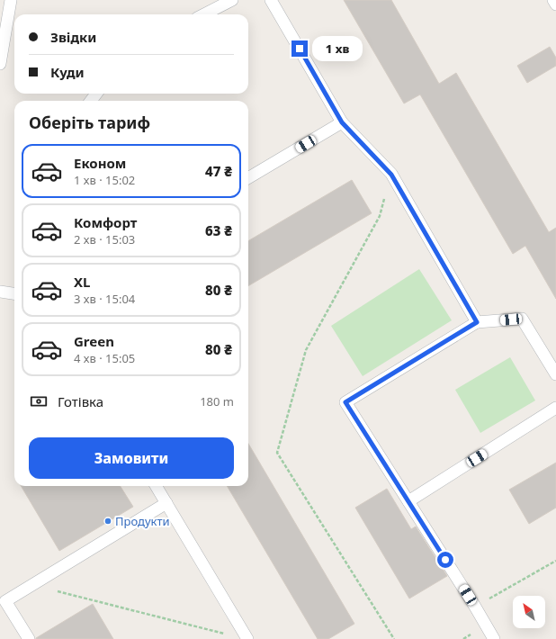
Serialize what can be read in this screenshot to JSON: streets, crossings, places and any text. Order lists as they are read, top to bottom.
{
  "places": ["Продукти"],
  "north": "top left",
  "page": {
    "banner": ["Звідки", "Куди"],
    "bubble": "1 хв",
    "heading": "Оберіть тариф",
    "list": [
      {
        "name": "Економ",
        "note": "1 хв · 15:02",
        "value": "47 ₴"
      },
      {
        "name": "Комфорт",
        "note": "2 хв · 15:03",
        "value": "63 ₴"
      },
      {
        "name": "XL",
        "note": "3 хв · 15:04",
        "value": "80 ₴"
      },
      {
        "name": "Green",
        "note": "4 хв · 15:05",
        "value": "80 ₴"
      }
    ],
    "pay": ["Готівка", "180 m"],
    "buttons": "Замовити"
  }
}
